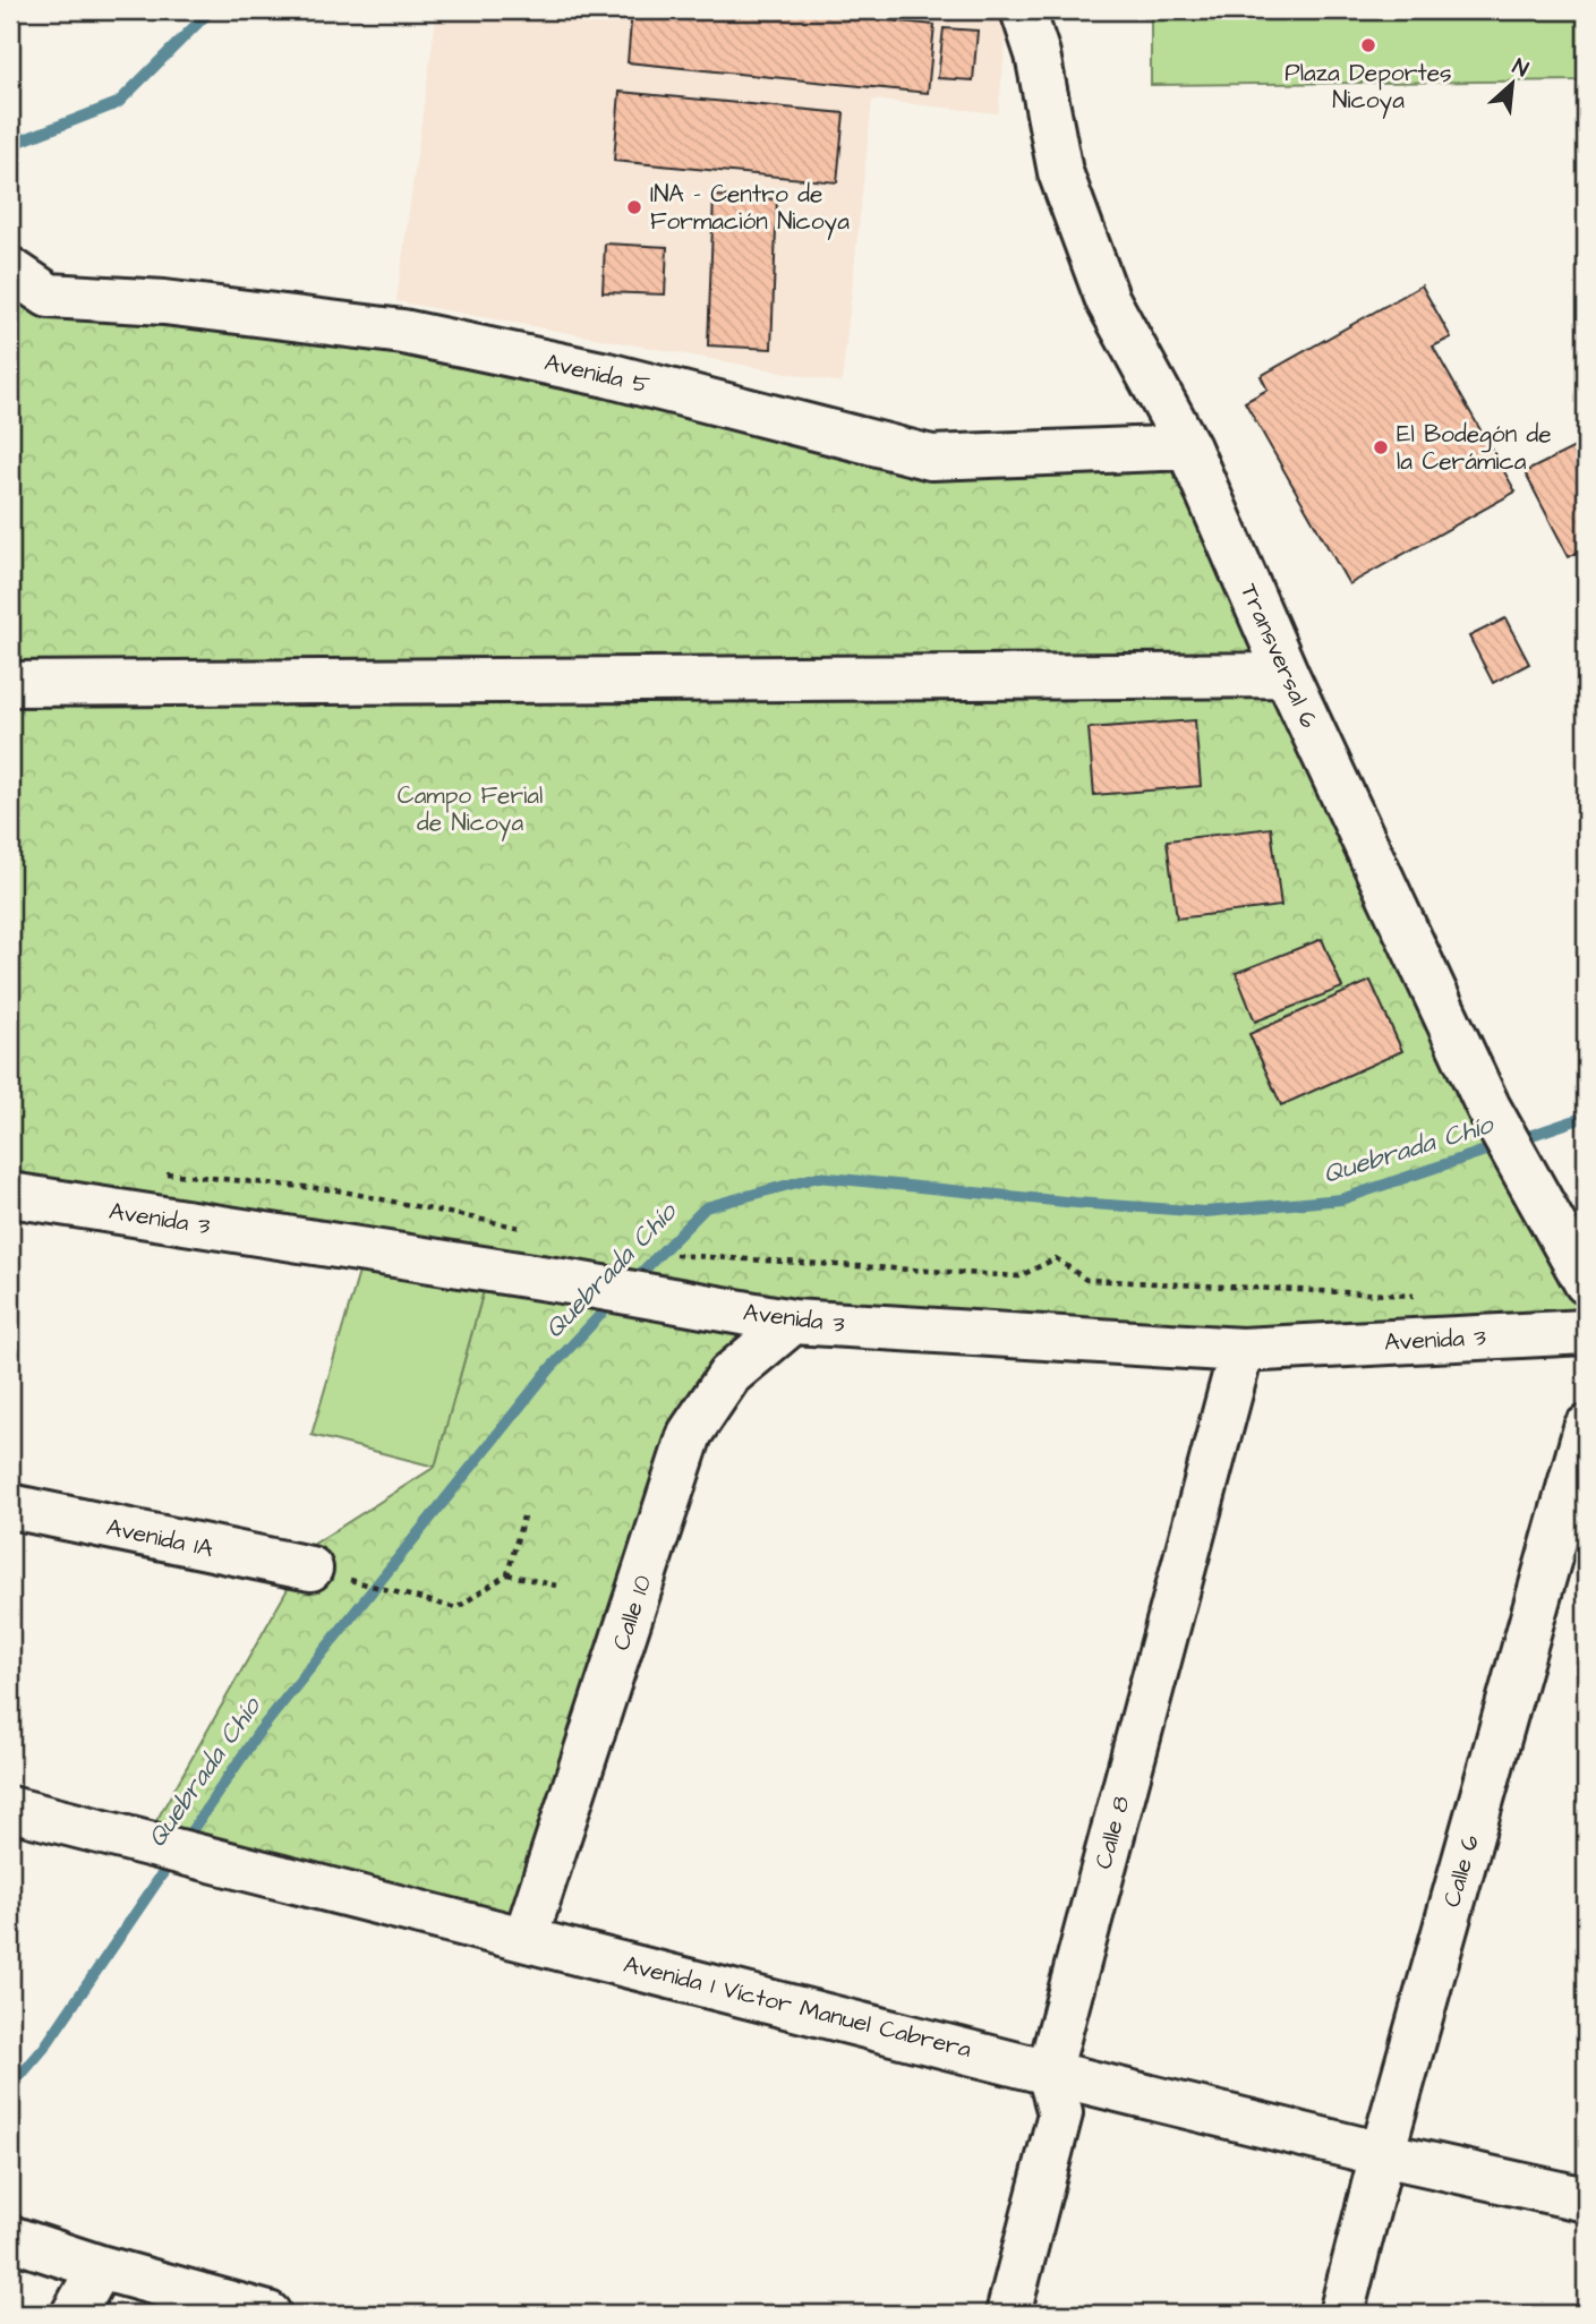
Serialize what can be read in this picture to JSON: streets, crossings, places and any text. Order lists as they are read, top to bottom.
{
  "streets": {
    "street": [
      "Avenida 5",
      "Transversal 6",
      "Avenida 3",
      "Avenida 1A",
      "Calle 10",
      "Calle 8",
      "Calle 6",
      "Avenida 1 Víctor Manuel Cabrera"
    ]
  },
  "crossings": [
    ["Avenida 5", "Transversal 6"],
    ["Avenida 3", "Calle 10"],
    ["Avenida 3", "Calle 8"],
    ["Calle 10", "Avenida 1 Víctor Manuel Cabrera"],
    ["Calle 8", "Avenida 1 Víctor Manuel Cabrera"],
    ["Calle 6", "Avenida 1 Víctor Manuel Cabrera"]
  ],
  "water": ["Quebrada Chío"],
  "parks": ["Campo Ferial de Nicoya"],
  "places": ["Plaza Deportes Nicoya", "INA - Centro de Formación Nicoya", "El Bodegón de la Cerámica"],
  "north": "top right"
}
